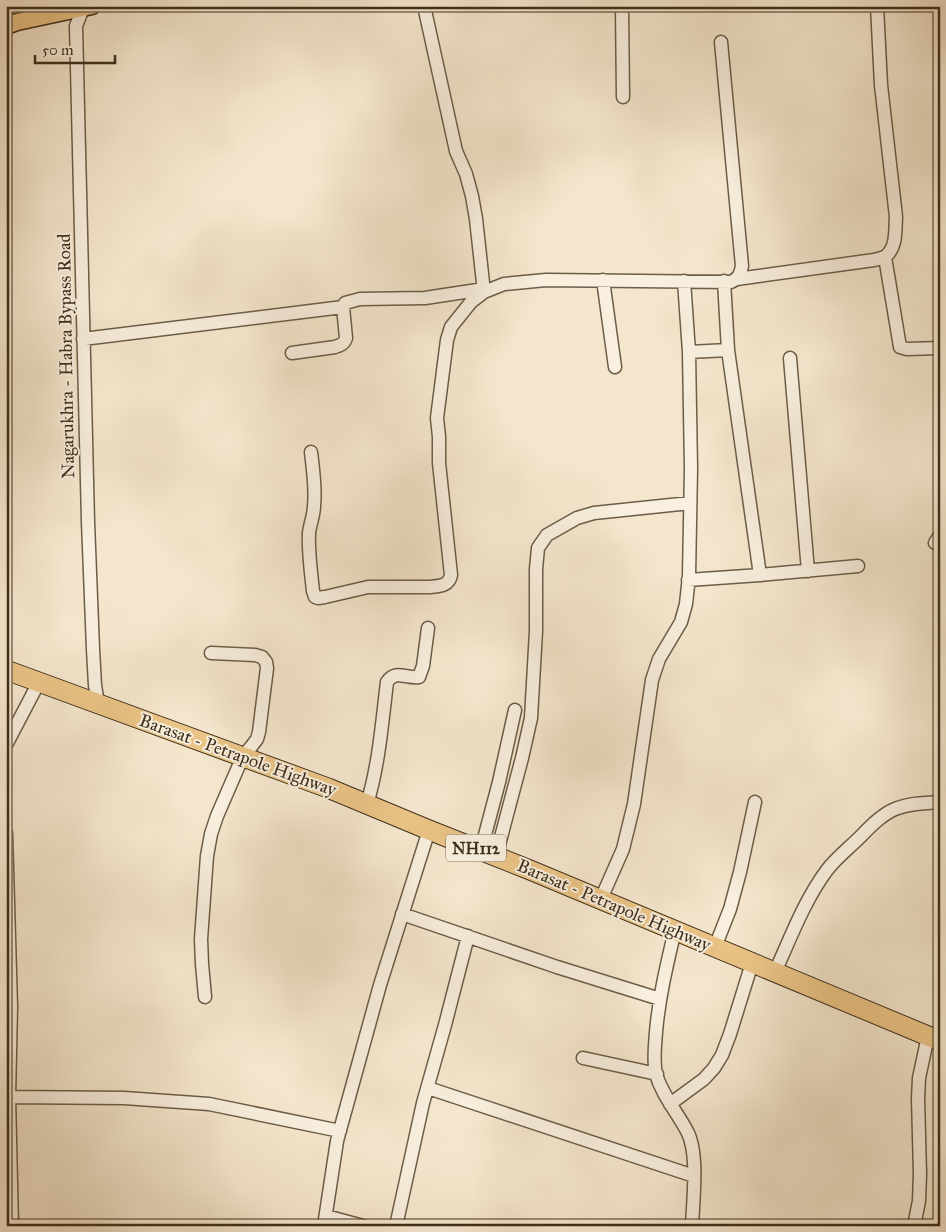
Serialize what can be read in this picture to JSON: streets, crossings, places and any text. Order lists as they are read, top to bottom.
{
  "streets": {
    "highway": ["Barasat - Petrapole Highway", "NH112"],
    "street": ["Nagarukhra - Habra Bypass Road"]
  },
  "crossings": [
    ["Nagarukhra - Habra Bypass Road", "Barasat - Petrapole Highway"]
  ],
  "scale_bar": "50 m"
}
